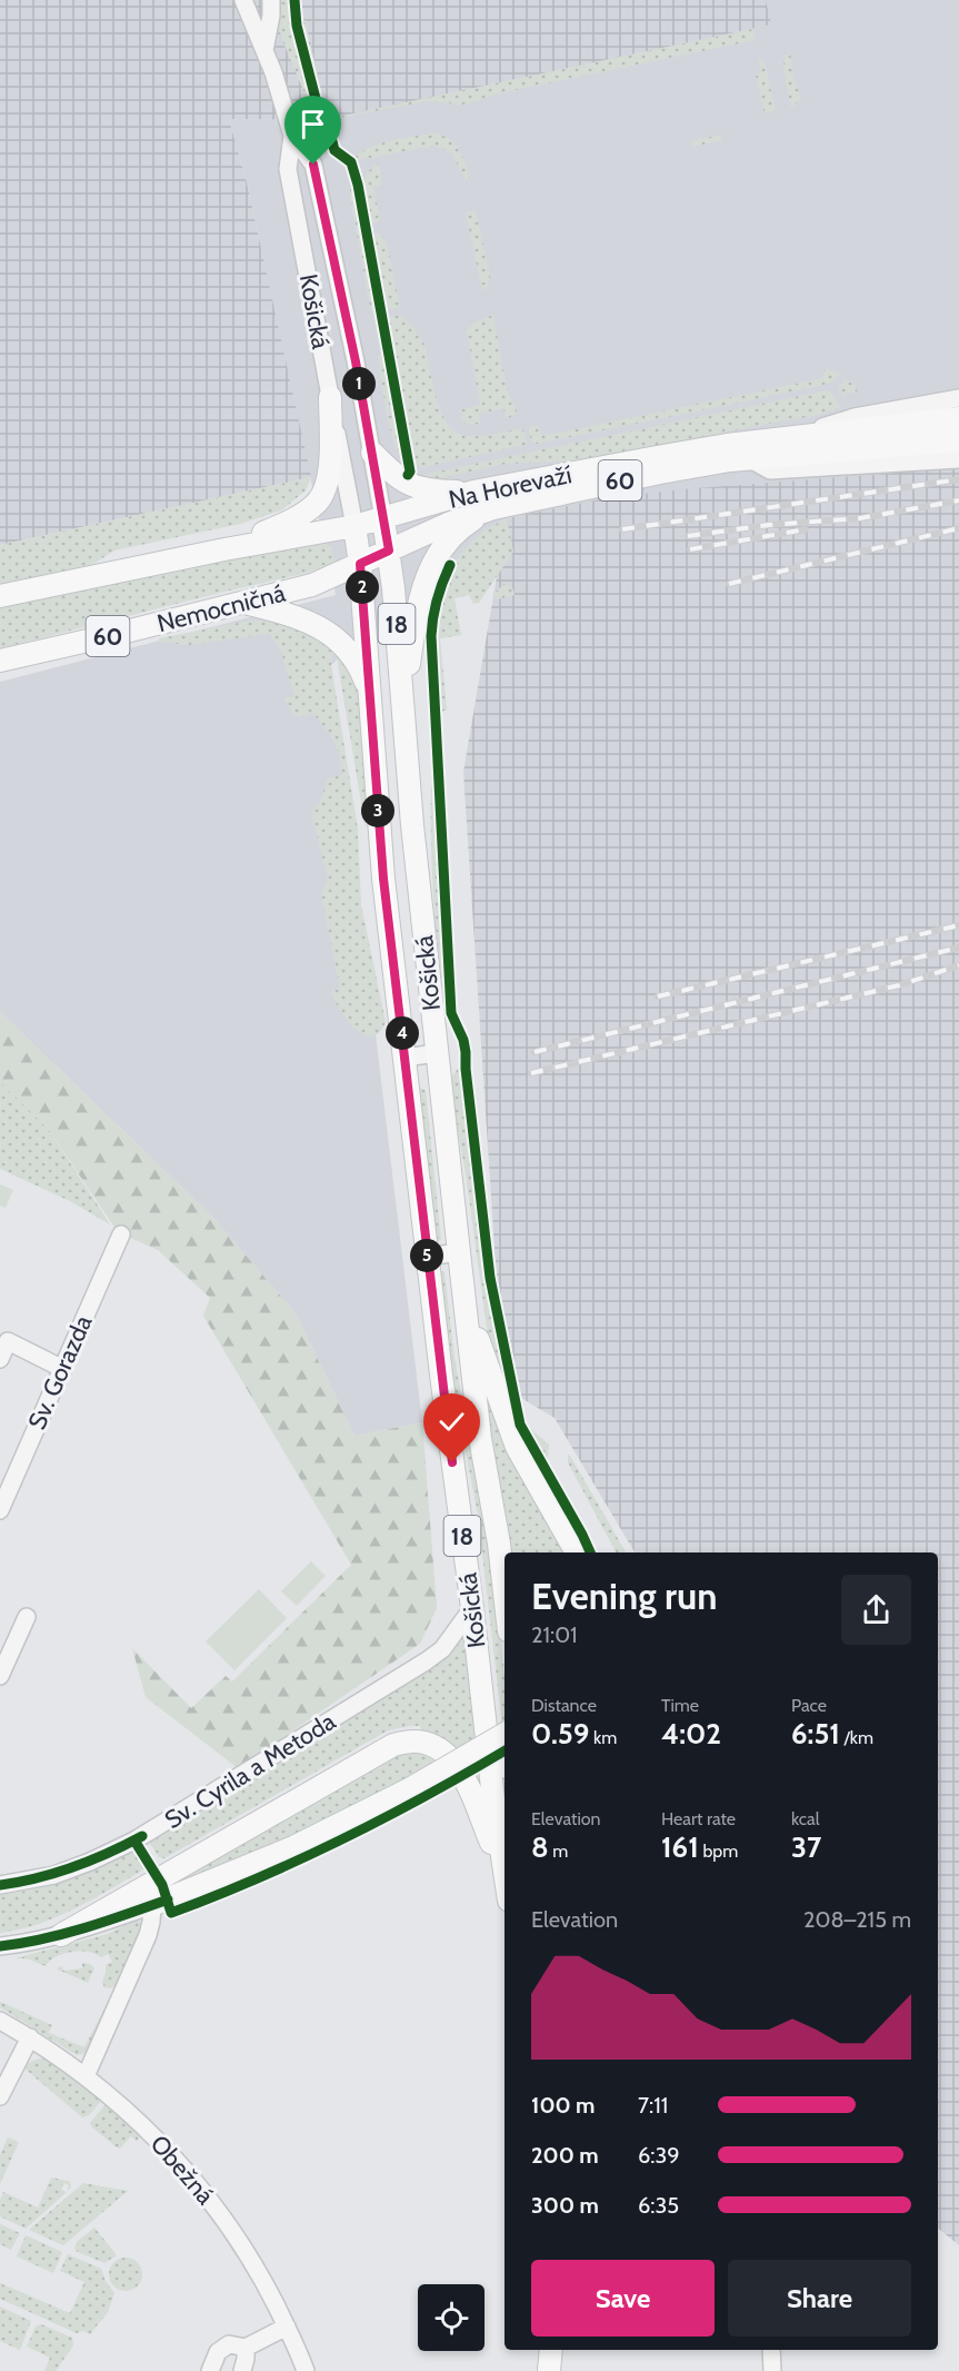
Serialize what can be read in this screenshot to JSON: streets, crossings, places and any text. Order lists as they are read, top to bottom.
{
  "streets": {
    "main road": [
      "Košická",
      "60",
      "Na Horevaží",
      "Nemocničná",
      "18"
    ],
    "street": ["Sv. Gorazda", "Sv. Cyrila a Metoda", "Obežná"]
  },
  "crossings": [
    ["Košická", "60"],
    ["Košická", "Na Horevaží"],
    ["Košická", "Nemocničná"],
    ["Košická", "18"],
    ["Košická", "Sv. Cyrila a Metoda"],
    ["60", "Na Horevaží"],
    ["60", "Nemocničná"],
    ["60", "18"],
    ["Na Horevaží", "18"],
    ["Nemocničná", "18"]
  ],
  "page": {
    "pins": [
      "1",
      "2",
      "3",
      "4",
      "5"
    ],
    "heading": ["Evening run", "21:01"],
    "stats": [
      ["Distance", "0.59 km"],
      ["Time", "4:02"],
      ["Pace", "6:51 /km"],
      ["Elevation", "8 m"],
      ["Heart rate", "161 bpm"],
      ["kcal", "37"]
    ],
    "chart": ["Elevation", "208–215 m"],
    "list": [
      {
        "name": "100 m",
        "note": "7:11"
      },
      {
        "name": "200 m",
        "note": "6:39"
      },
      {
        "name": "300 m",
        "note": "6:35"
      }
    ],
    "buttons": ["Save", "Share"]
  }
}
